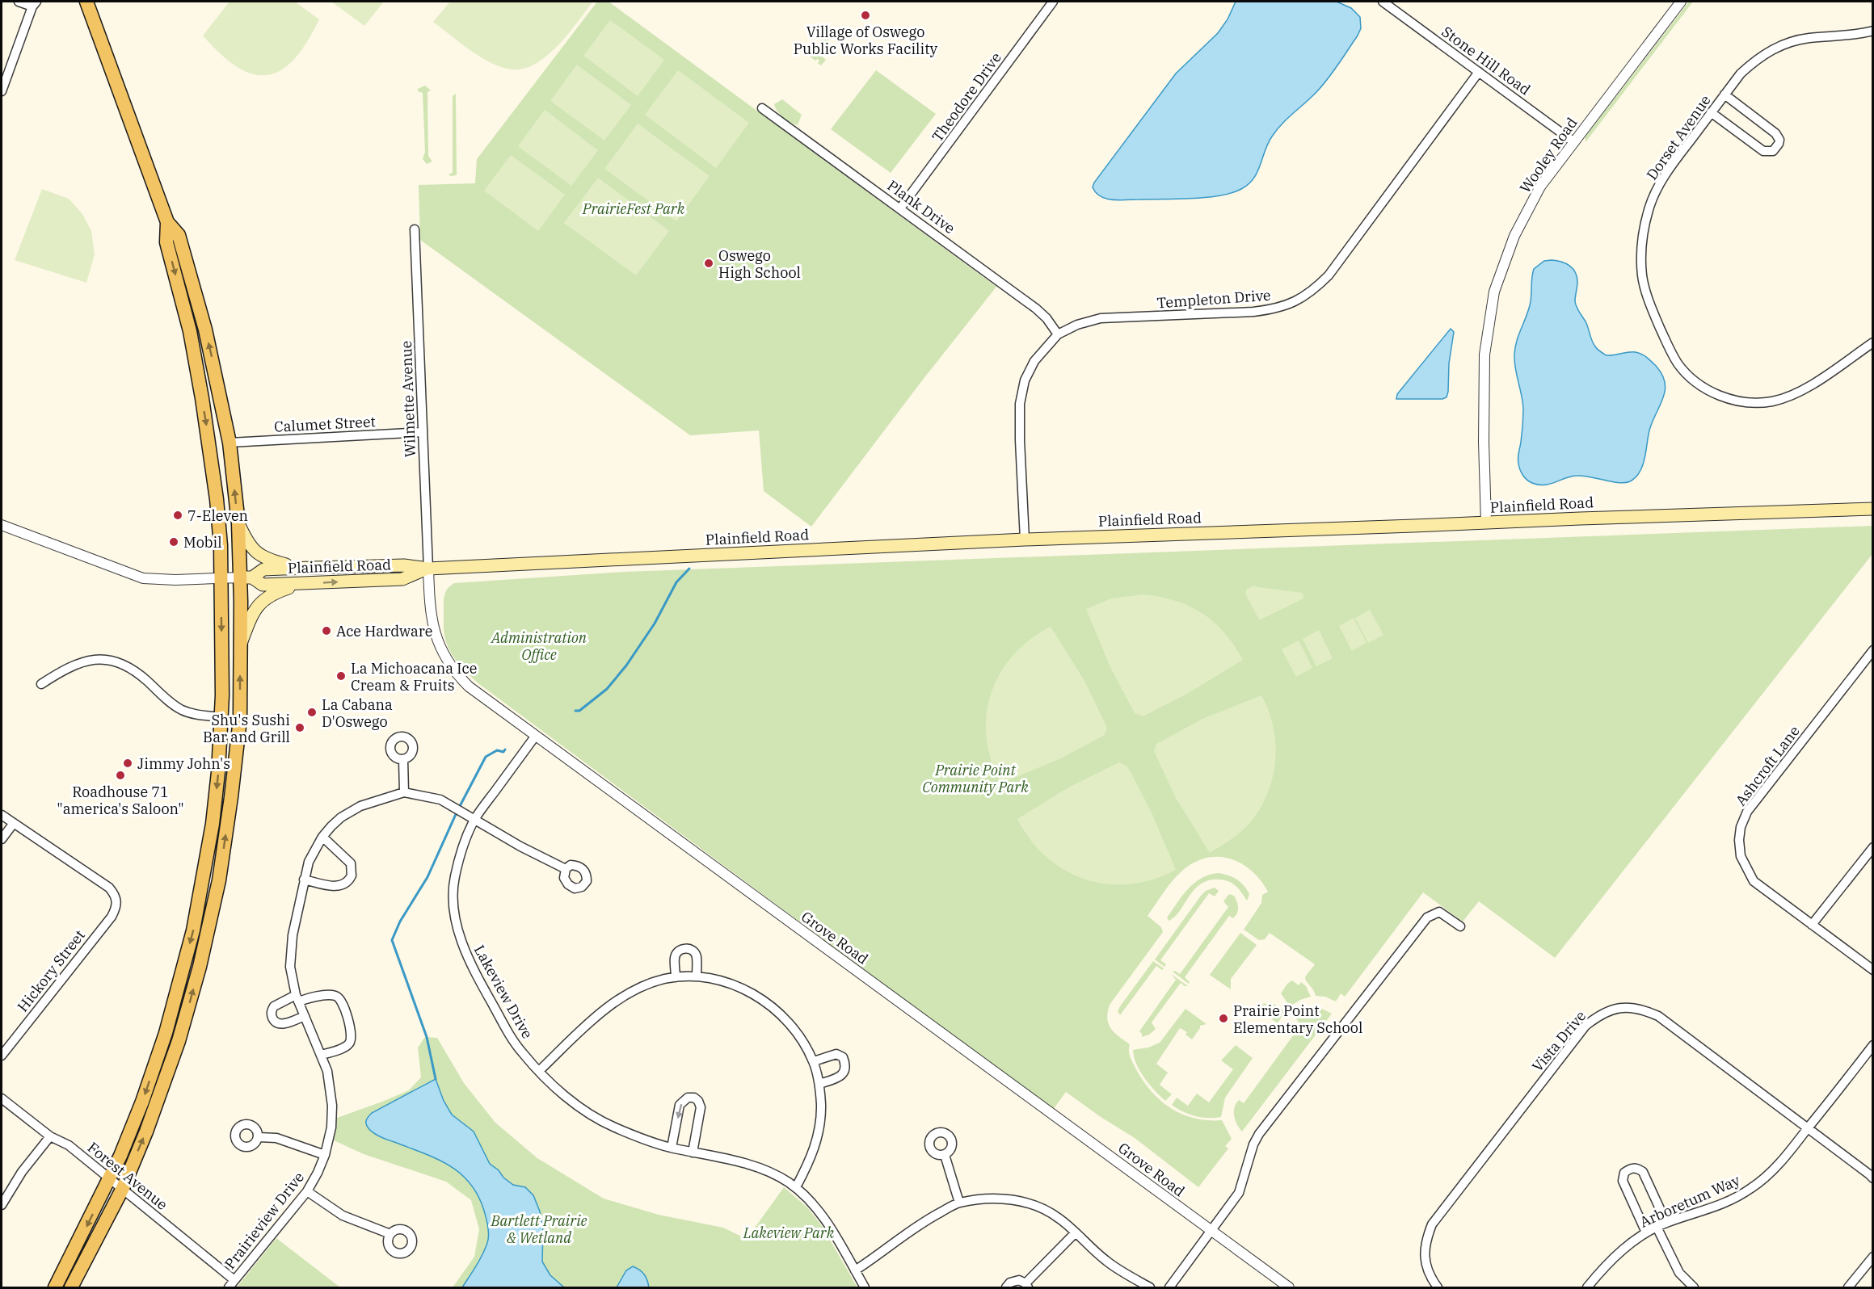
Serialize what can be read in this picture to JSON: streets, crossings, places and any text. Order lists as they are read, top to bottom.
{
  "streets": {
    "main road": ["Plainfield Road"],
    "street": [
      "Stone Hill Road",
      "Theodore Drive",
      "Dorset Avenue",
      "Wooley Road",
      "Plank Drive",
      "Templeton Drive",
      "Wilmette Avenue",
      "Calumet Street",
      "Ashcroft Lane",
      "Grove Road",
      "Hickory Street",
      "Lakeview Drive",
      "Vista Drive",
      "Forest Avenue",
      "Arboretum Way",
      "Prairieview Drive"
    ]
  },
  "crossings": [
    ["Stone Hill Road", "Wooley Road"],
    ["Stone Hill Road", "Templeton Drive"],
    ["Theodore Drive", "Plank Drive"],
    ["Wooley Road", "Plainfield Road"],
    ["Plank Drive", "Templeton Drive"],
    ["Templeton Drive", "Plainfield Road"],
    ["Wilmette Avenue", "Calumet Street"],
    ["Wilmette Avenue", "Plainfield Road"],
    ["Wilmette Avenue", "Grove Road"],
    ["Plainfield Road", "Grove Road"],
    ["Grove Road", "Lakeview Drive"],
    ["Lakeview Drive", "Prairieview Drive"],
    ["Vista Drive", "Arboretum Way"],
    ["Forest Avenue", "Prairieview Drive"]
  ],
  "parks": [
    "PrairieFest Park",
    "Administration Office",
    "Prairie Point Community Park",
    "Bartlett Prairie & Wetland",
    "Lakeview Park"
  ],
  "places": [
    "Village of Oswego Public Works Facility",
    "Oswego High School",
    "7-Eleven",
    "Mobil",
    "Ace Hardware",
    "La Michoacana Ice Cream & Fruits",
    "La Cabana D'Oswego",
    "Shu's Sushi Bar and Grill",
    "Jimmy John's",
    "Roadhouse 71 \"america's Saloon\"",
    "Prairie Point Elementary School"
  ]
}
